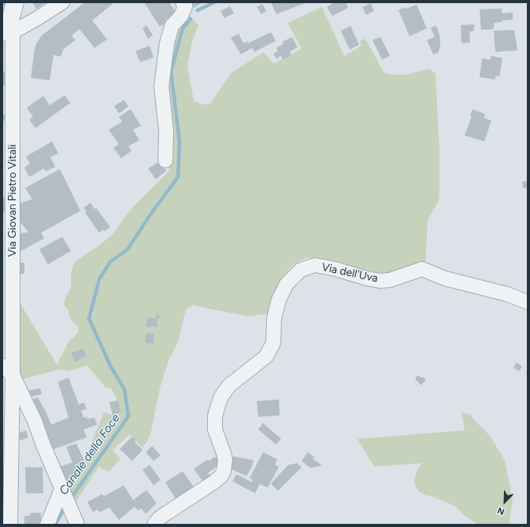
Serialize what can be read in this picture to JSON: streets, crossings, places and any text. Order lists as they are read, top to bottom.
{
  "streets": {
    "street": ["Via Giovan Pietro Vitali", "Via dell'Uva"]
  },
  "water": ["Canale della Foce"],
  "north": "bottom left"
}
